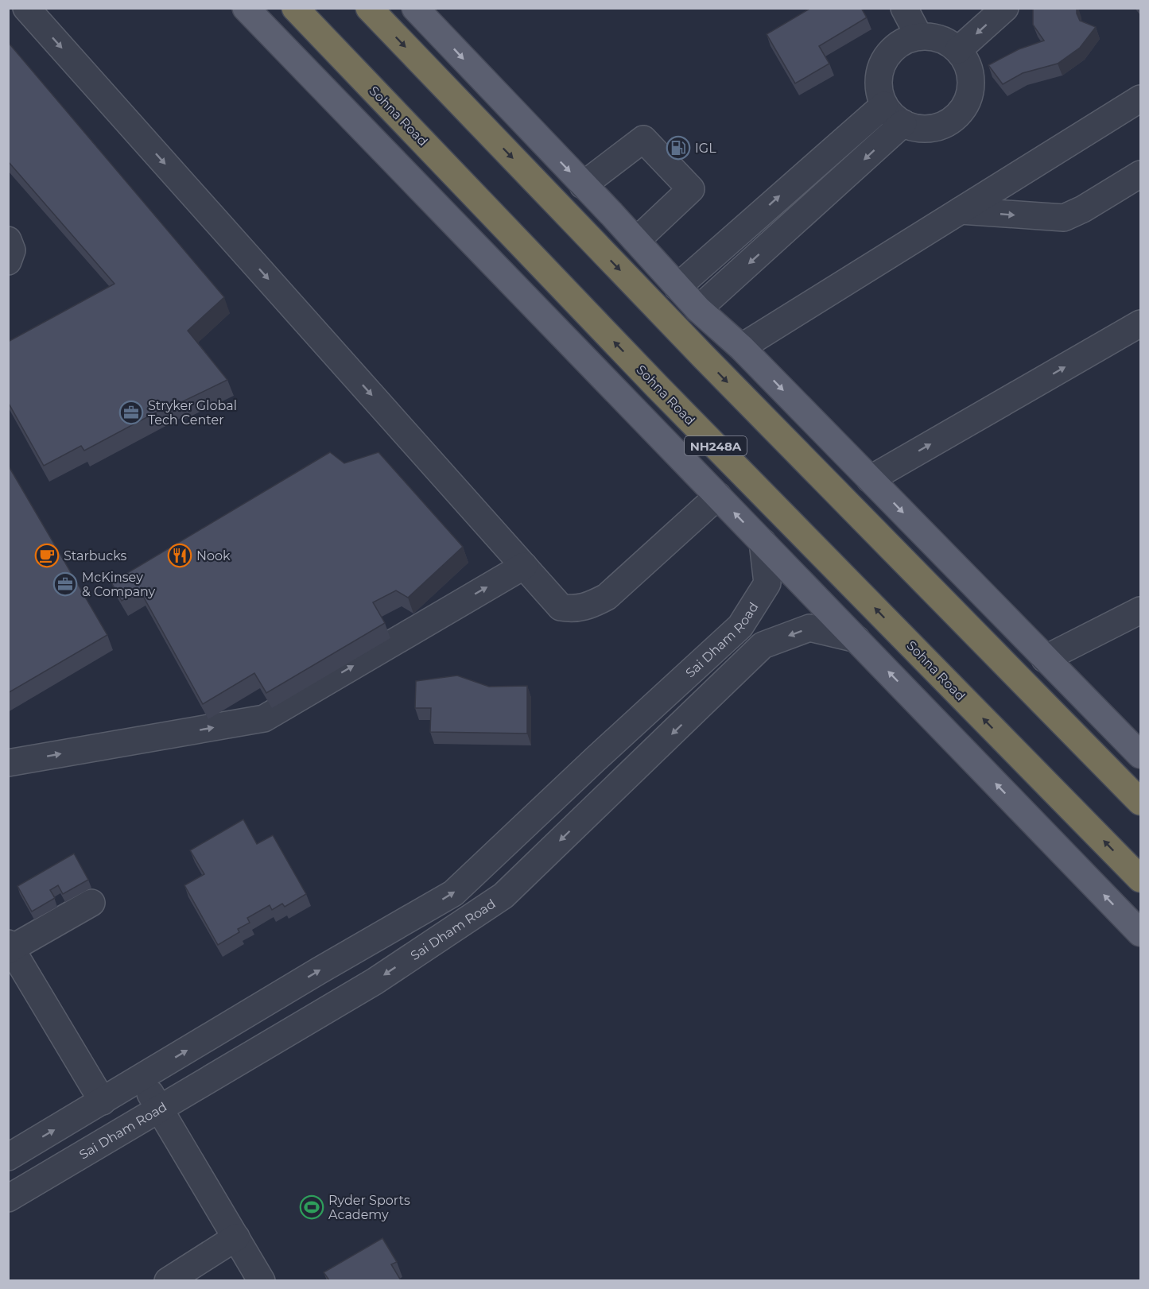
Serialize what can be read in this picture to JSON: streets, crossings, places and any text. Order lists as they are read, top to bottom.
{
  "streets": {
    "highway": ["Sohna Road", "NH248A"],
    "street": ["Sai Dham Road"]
  },
  "places": {
    "fuel station": ["IGL"],
    "office": ["Stryker Global Tech Center", "McKinsey & Company"],
    "cafe": ["Starbucks"],
    "restaurant": ["Nook"],
    "sports": ["Ryder Sports Academy"]
  }
}
